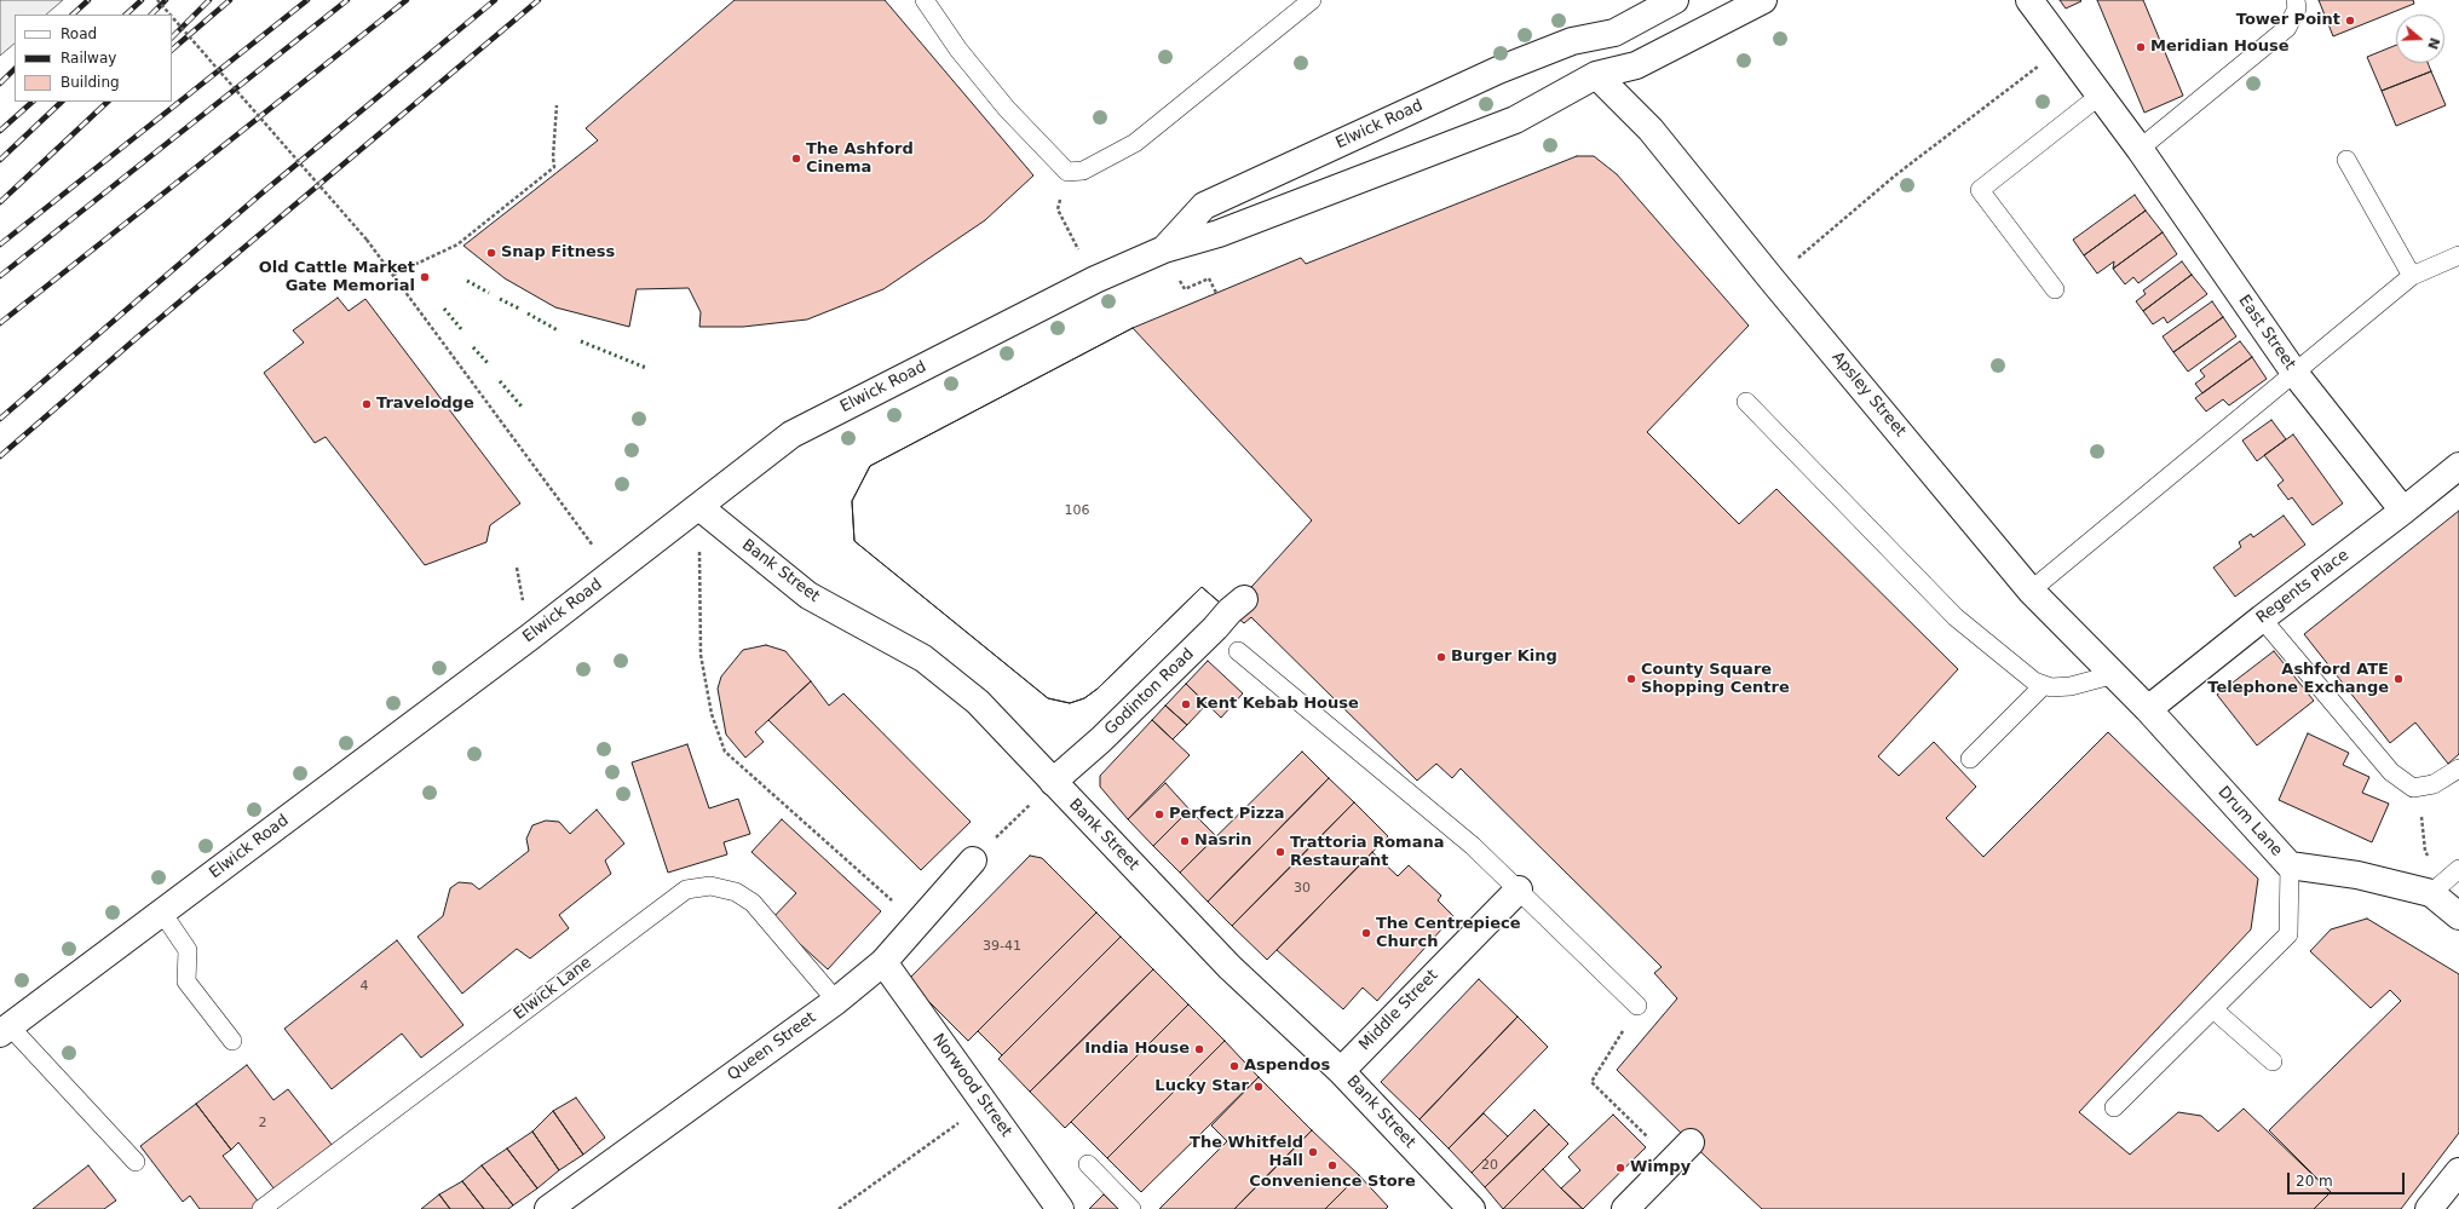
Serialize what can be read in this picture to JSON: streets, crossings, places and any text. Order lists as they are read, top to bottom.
{
  "streets": {
    "street": [
      "Elwick Road",
      "East Street",
      "Apsley Street",
      "Bank Street",
      "Regents Place",
      "Godinton Road",
      "Drum Lane",
      "Middle Street",
      "Queen Street",
      "Norwood Street"
    ],
    "lane": ["Elwick Lane"]
  },
  "crossings": [
    ["Elwick Road", "Apsley Street"],
    ["Elwick Road", "Bank Street"],
    ["East Street", "Regents Place"],
    ["Apsley Street", "Regents Place"],
    ["Apsley Street", "Drum Lane"],
    ["Bank Street", "Godinton Road"],
    ["Bank Street", "Middle Street"],
    ["Regents Place", "Drum Lane"],
    ["Elwick Lane", "Queen Street"],
    ["Queen Street", "Norwood Street"]
  ],
  "places": [
    "Tower Point",
    "Meridian House",
    "The Ashford Cinema",
    "Snap Fitness",
    "Old Cattle Market Gate Memorial",
    "Travelodge",
    "Burger King",
    "County Square Shopping Centre",
    "Ashford ATE Telephone Exchange",
    "Kent Kebab House",
    "Perfect Pizza",
    "Nasrin",
    "Trattoria Romana Restaurant",
    "The Centrepiece Church",
    "India House",
    "Aspendos",
    "Lucky Star",
    "The Whitfeld Hall",
    "Convenience Store",
    "Wimpy"
  ],
  "house_numbers": [
    "106",
    "30",
    "39-41",
    "4",
    "2",
    "20"
  ],
  "legend": ["Road", "Railway", "Building"],
  "scale_bar": "20 m",
  "north": "right"
}
